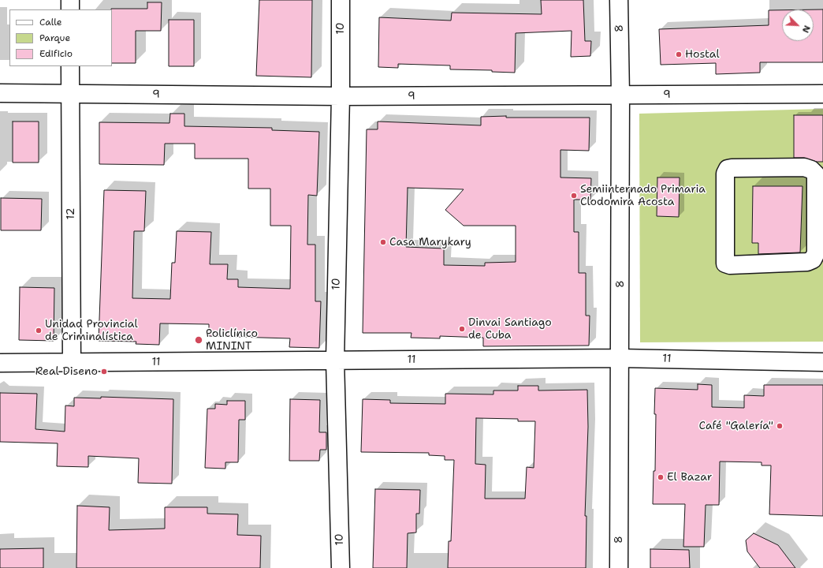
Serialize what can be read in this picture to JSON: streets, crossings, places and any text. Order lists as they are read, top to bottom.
{
  "streets": {
    "street": [
      "10",
      "8",
      "9",
      "12",
      "11"
    ]
  },
  "crossings": [
    ["10", "9"],
    ["10", "11"],
    ["8", "9"],
    ["8", "11"],
    ["9", "12"],
    ["12", "11"]
  ],
  "places": [
    "Hostal",
    "Semiinternado Primaria Clodomira Acosta",
    "Casa Marykary",
    "Dinvai Santiago de Cuba",
    "Unidad Provincial de Criminalística",
    "Policlínico MININT",
    "Real Diseno",
    "Café \"Galería\"",
    "El Bazar"
  ],
  "legend": ["Calle", "Parque", "Edificio"],
  "north": "bottom right"
}
